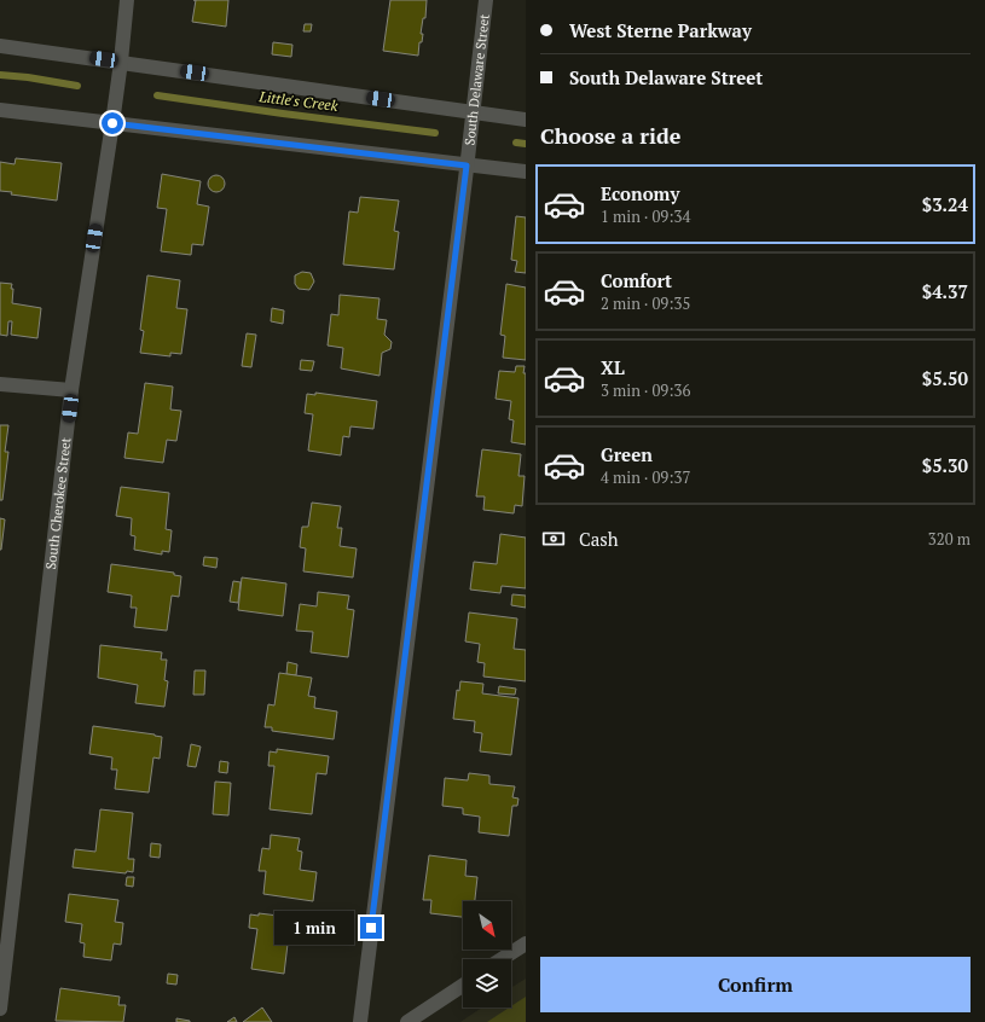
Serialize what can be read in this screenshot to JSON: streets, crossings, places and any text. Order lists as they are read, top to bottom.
{
  "streets": {
    "street": ["South Delaware Street", "South Cherokee Street"]
  },
  "water": ["Little's Creek"],
  "north": "bottom right",
  "page": {
    "banner": ["West Sterne Parkway", "South Delaware Street"],
    "heading": "Choose a ride",
    "list": [
      {
        "name": "Economy",
        "note": "1 min · 09:34",
        "value": "$3.24"
      },
      {
        "name": "Comfort",
        "note": "2 min · 09:35",
        "value": "$4.37"
      },
      {
        "name": "XL",
        "note": "3 min · 09:36",
        "value": "$5.50"
      },
      {
        "name": "Green",
        "note": "4 min · 09:37",
        "value": "$5.30"
      }
    ],
    "pay": ["Cash", "320 m"],
    "bubble": "1 min",
    "buttons": "Confirm"
  }
}
